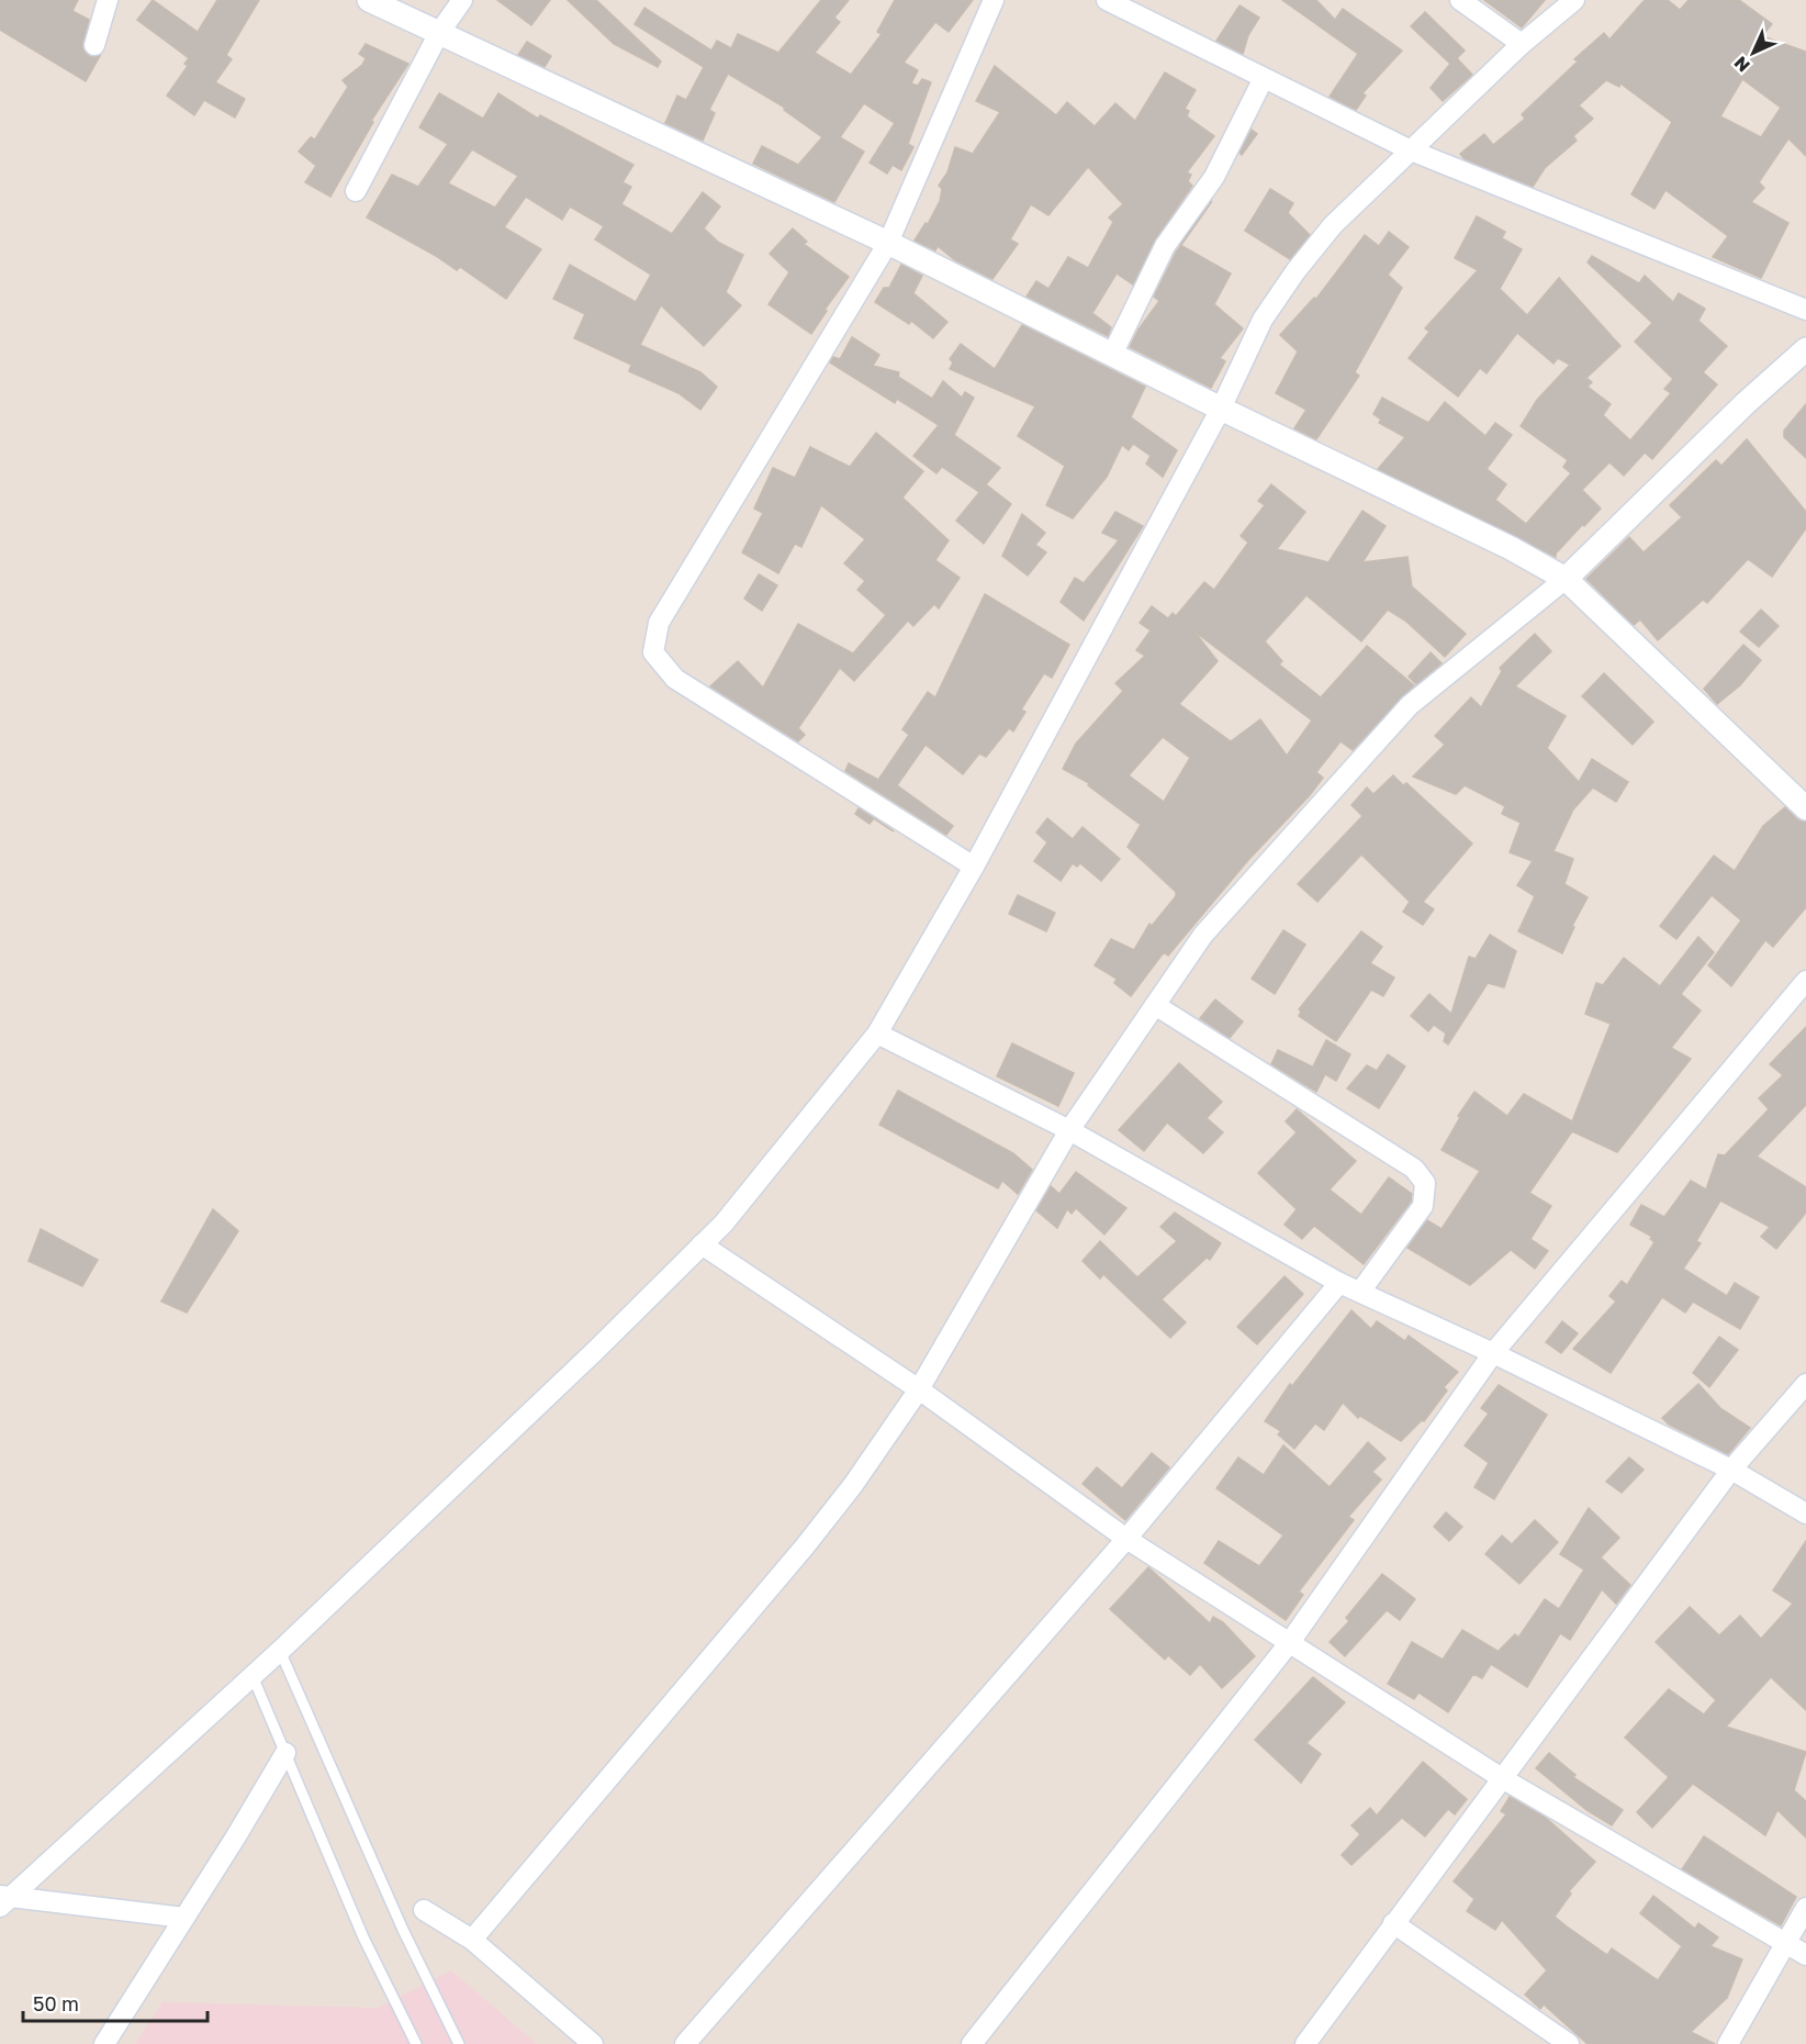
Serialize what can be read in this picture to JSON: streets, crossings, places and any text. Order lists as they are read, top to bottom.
{
  "scale_bar": "50 m",
  "north": "bottom left"
}
